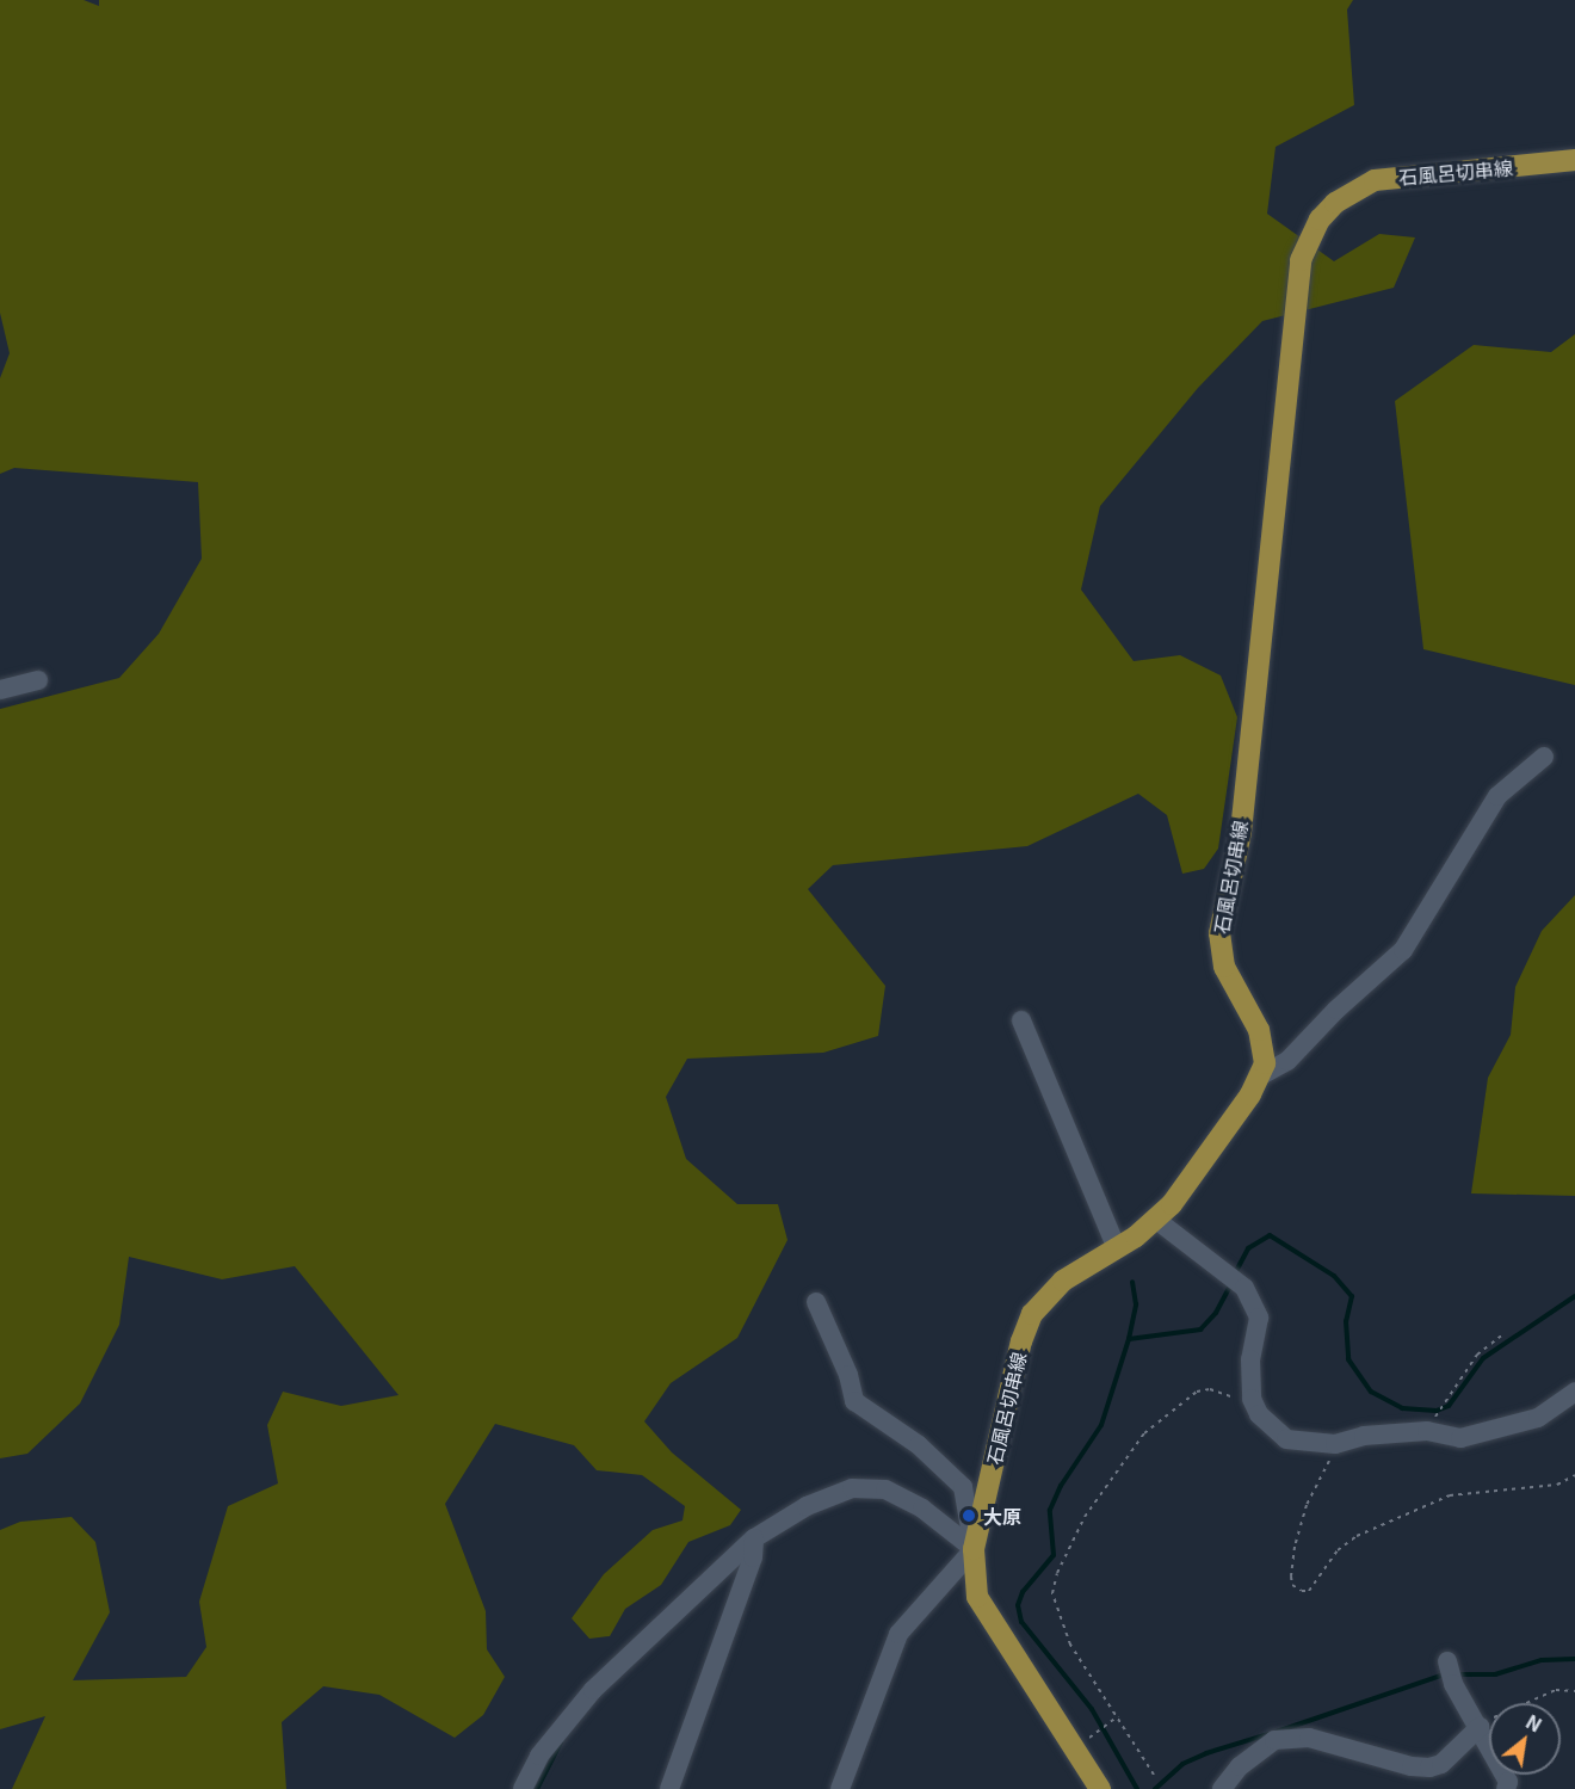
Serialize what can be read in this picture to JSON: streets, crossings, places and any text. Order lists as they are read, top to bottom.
{
  "streets": {
    "main road": ["石風呂切串線"]
  },
  "places": ["大原"],
  "north": "top right"
}
